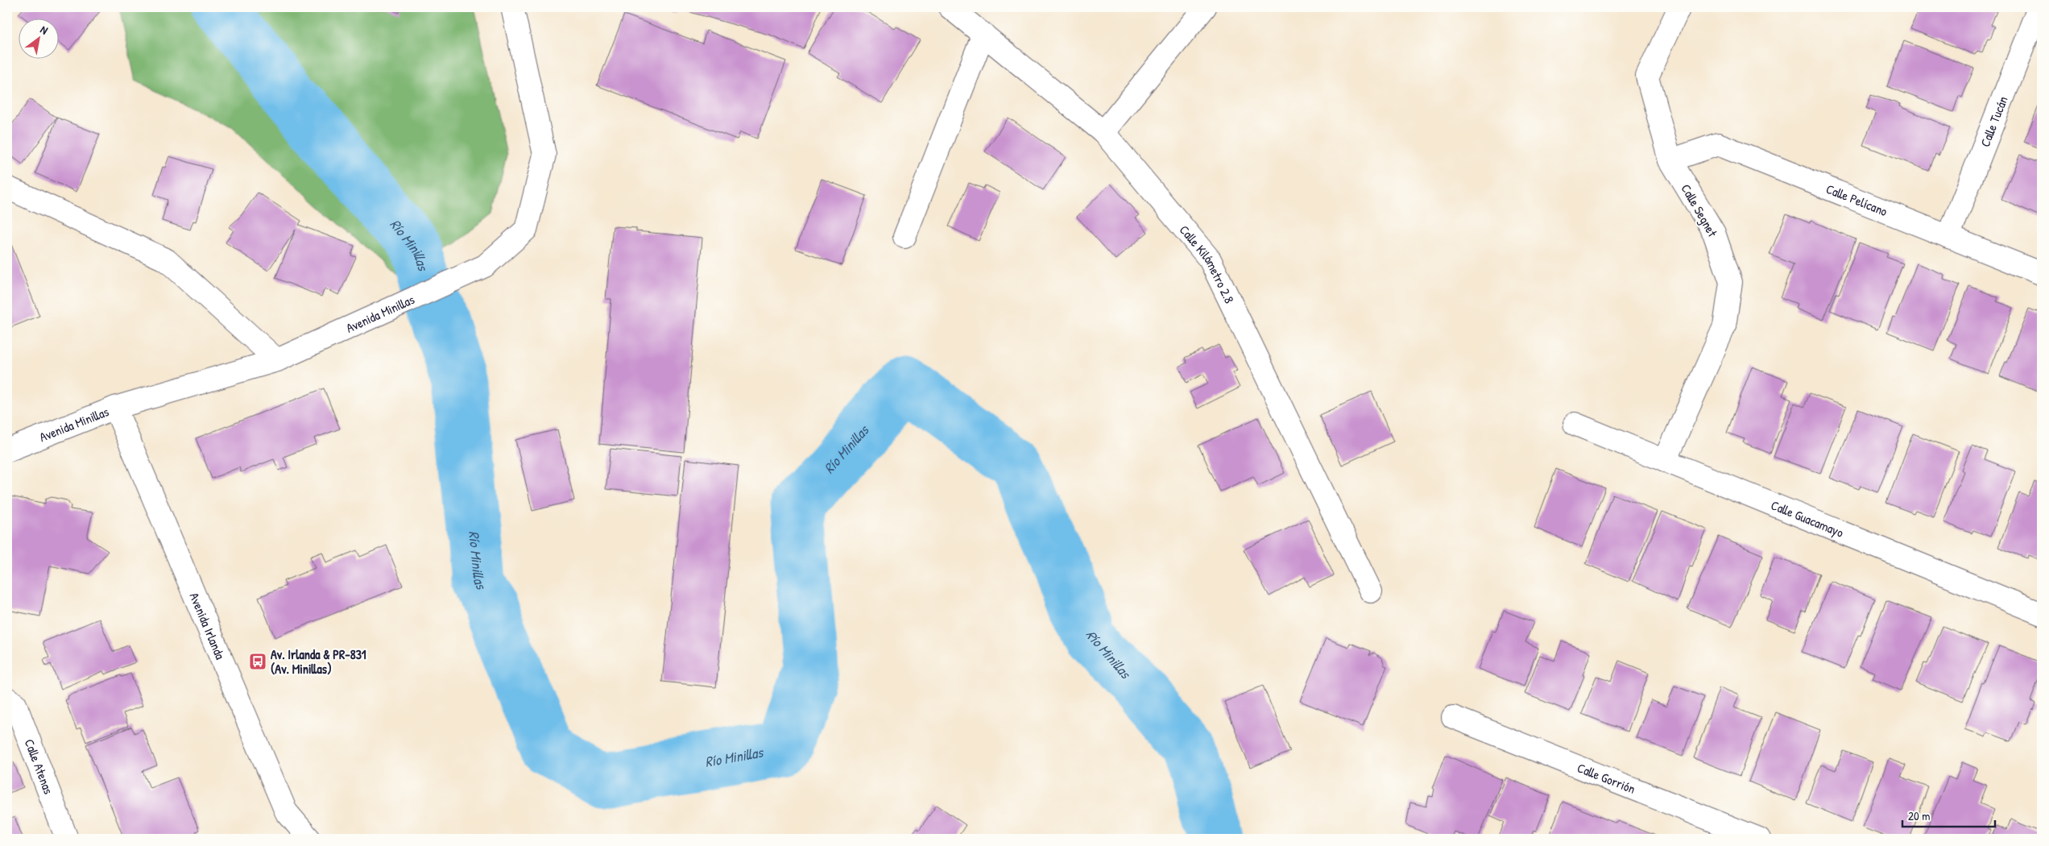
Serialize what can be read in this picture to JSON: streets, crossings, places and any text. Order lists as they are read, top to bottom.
{
  "streets": {
    "street": [
      "Calle Tucán",
      "Calle Pelícano",
      "Calle Segnet",
      "Calle Kilómetro 2.8",
      "Avenida Minillas",
      "Calle Guacamayo",
      "Avenida Irlanda",
      "Calle Atenas",
      "Calle Gorrión"
    ]
  },
  "crossings": [
    ["Calle Tucán", "Calle Pelícano"],
    ["Calle Pelícano", "Calle Segnet"],
    ["Calle Segnet", "Calle Guacamayo"],
    ["Avenida Minillas", "Avenida Irlanda"]
  ],
  "water": ["Río Minillas"],
  "places": {
    "bus stop": ["Av. Irlanda & PR-831 (Av. Minillas)"]
  },
  "scale_bar": "20 m",
  "north": "top right"
}
